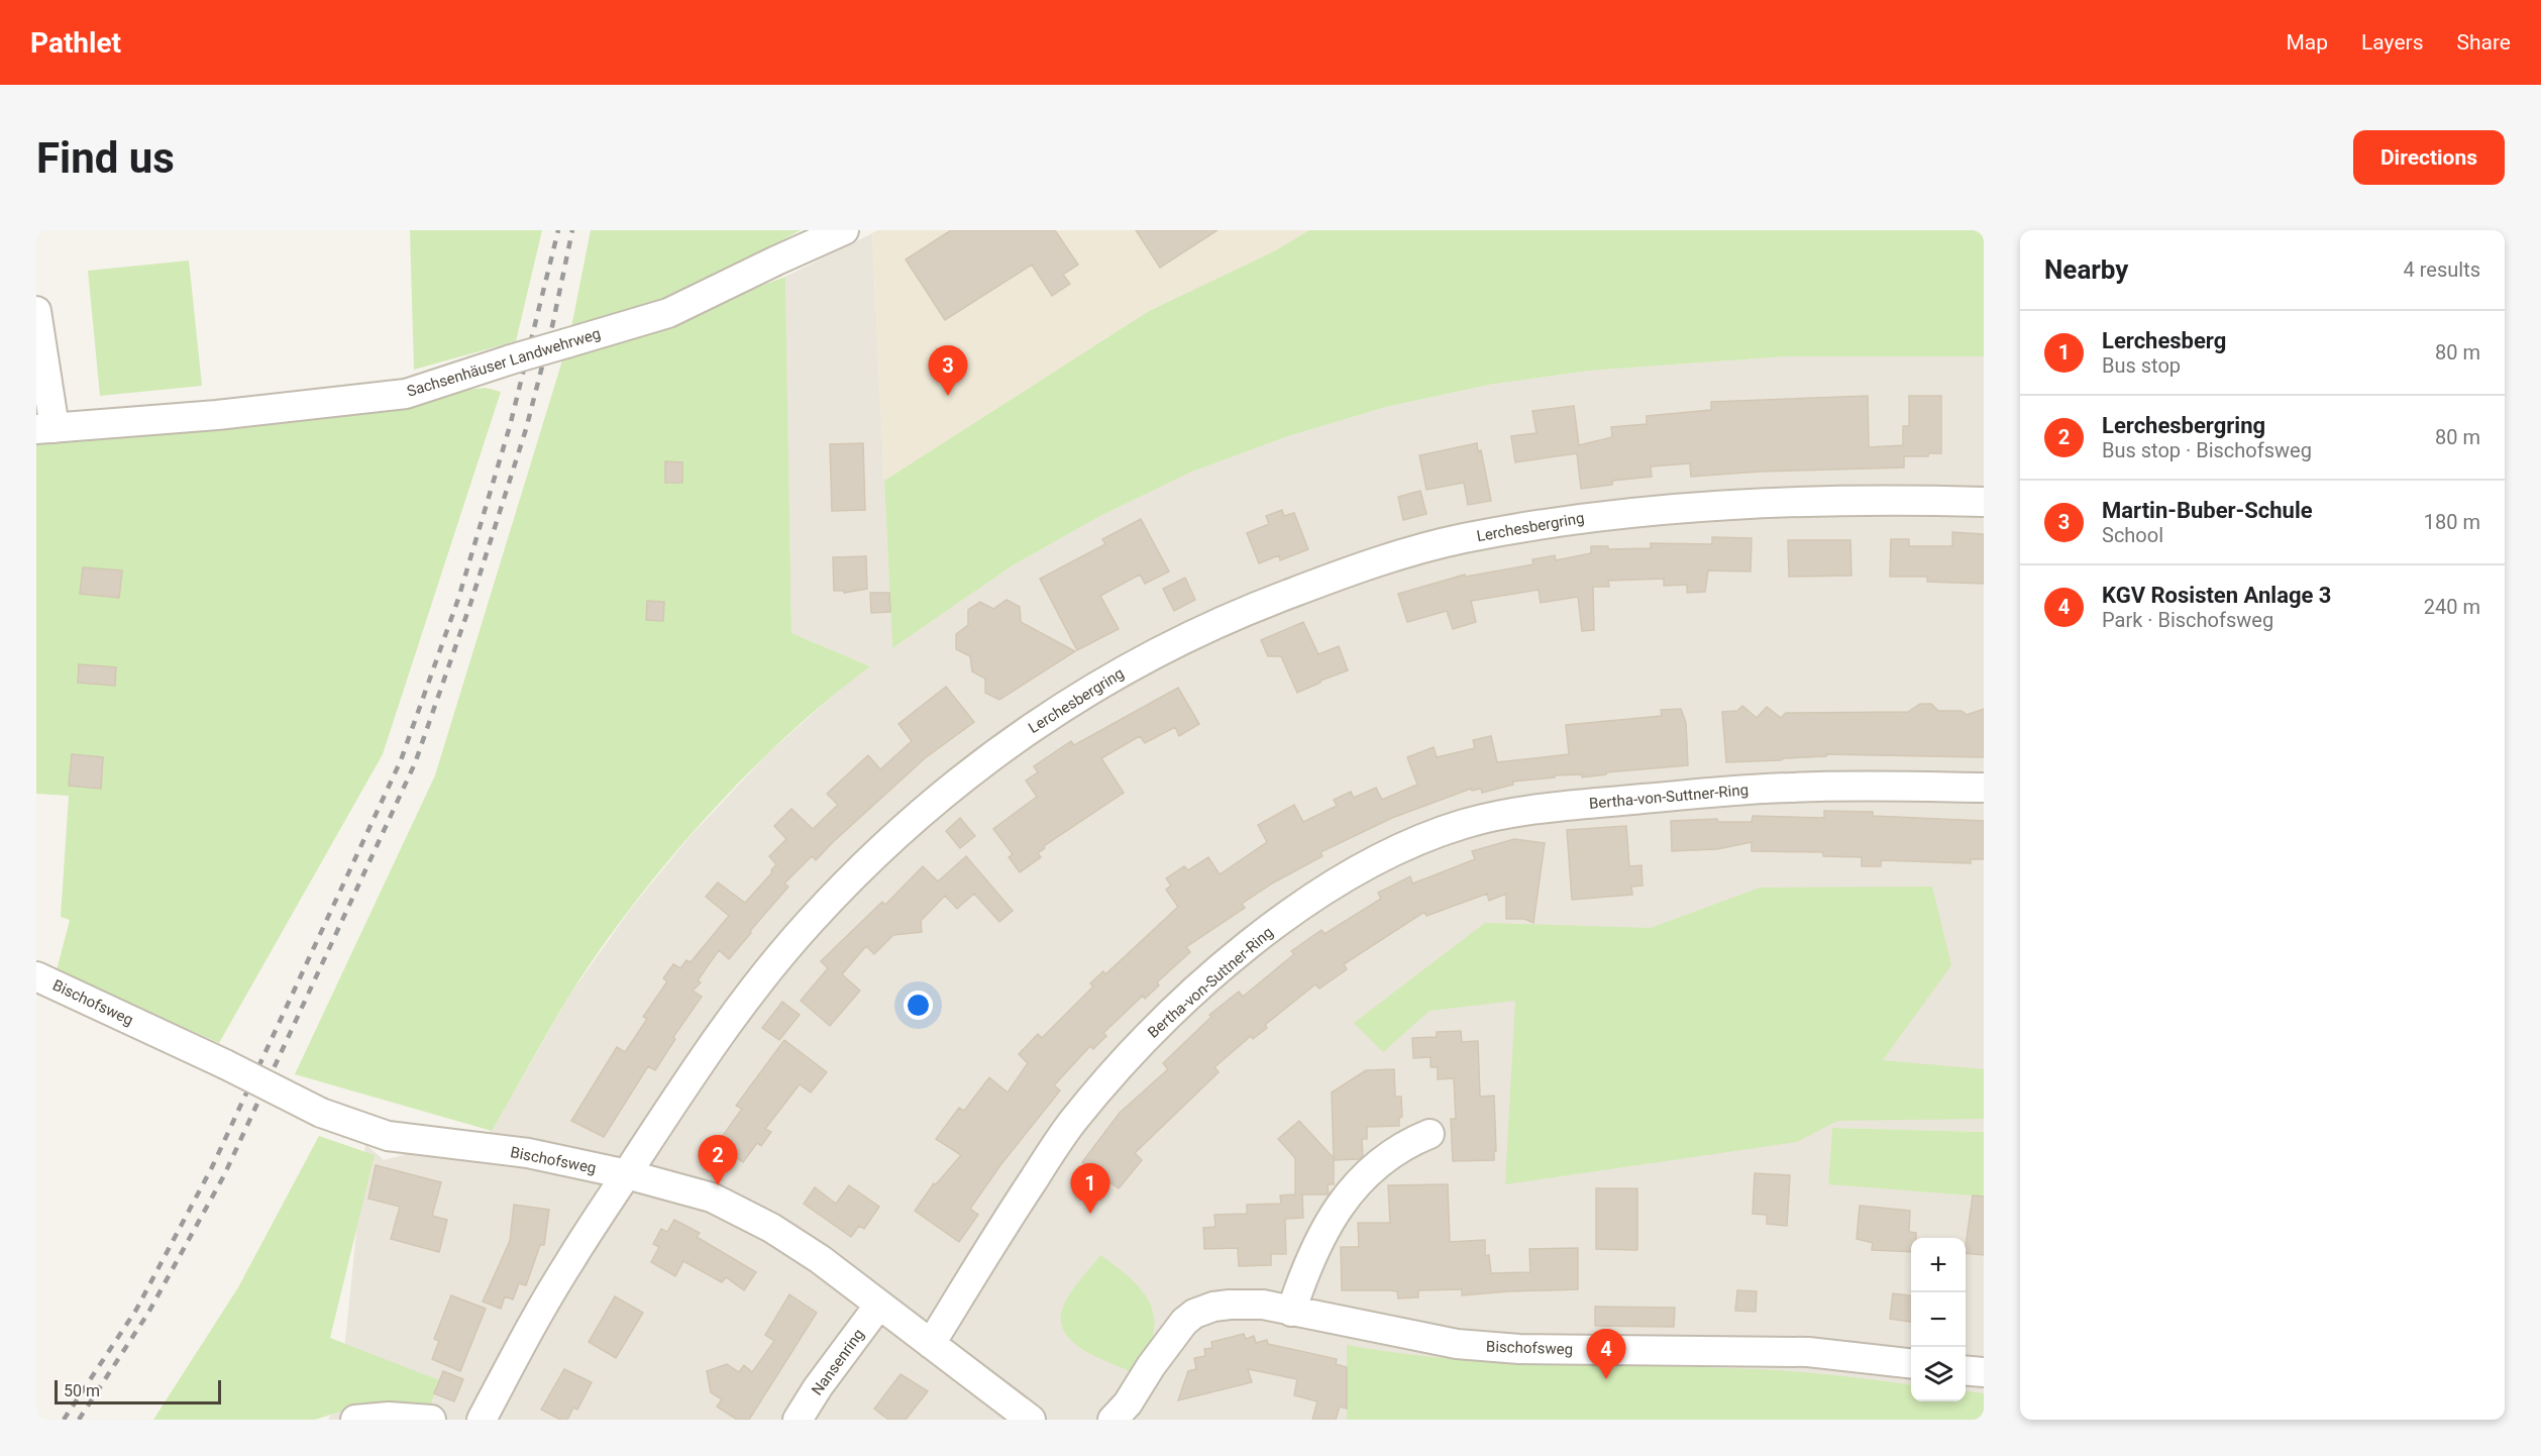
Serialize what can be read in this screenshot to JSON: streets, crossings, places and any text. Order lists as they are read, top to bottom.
{
  "streets": {
    "street": [
      "Sachsenhäuser Landwehrweg",
      "Lerchesbergring",
      "Bertha-von-Suttner-Ring",
      "Bischofsweg",
      "Nansenring"
    ]
  },
  "crossings": [
    ["Lerchesbergring", "Bischofsweg"],
    ["Bertha-von-Suttner-Ring", "Bischofsweg"],
    ["Bischofsweg", "Nansenring"]
  ],
  "scale_bar": "50 m",
  "page": {
    "header": "Pathlet",
    "nav": ["Map", "Layers", "Share"],
    "buttons": "Directions",
    "title": "Find us",
    "heading": ["Nearby", "4 results"],
    "list": [
      {
        "mark": "1",
        "name": "Lerchesberg",
        "note": "Bus stop",
        "value": "80 m"
      },
      {
        "mark": "2",
        "name": "Lerchesbergring",
        "note": "Bus stop · Bischofsweg",
        "value": "80 m"
      },
      {
        "mark": "3",
        "name": "Martin-Buber-Schule",
        "note": "School",
        "value": "180 m"
      },
      {
        "mark": "4",
        "name": "KGV Rosisten Anlage 3",
        "note": "Park · Bischofsweg",
        "value": "240 m"
      }
    ],
    "pins": [
      "3",
      "2",
      "1",
      "4"
    ],
    "map_buttons": ["+", "−"],
    "scale": "50 m"
  }
}
